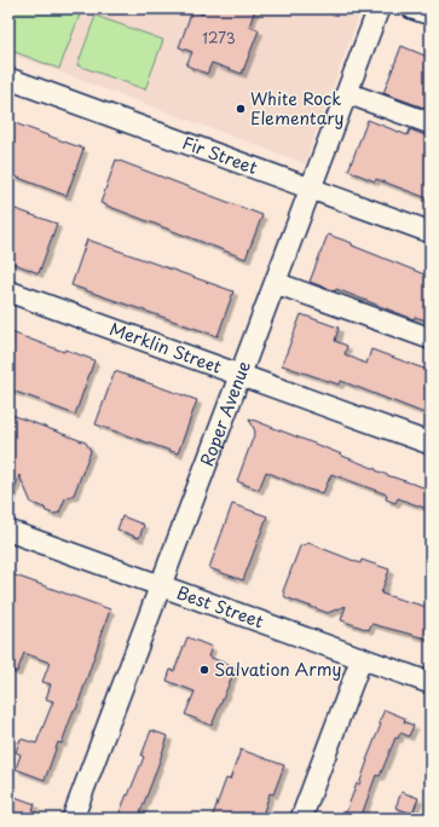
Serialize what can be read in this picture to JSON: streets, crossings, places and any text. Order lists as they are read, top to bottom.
{
  "streets": {
    "street": [
      "Fir Street",
      "Merklin Street",
      "Roper Avenue",
      "Best Street"
    ]
  },
  "crossings": [
    ["Fir Street", "Roper Avenue"],
    ["Merklin Street", "Roper Avenue"],
    ["Roper Avenue", "Best Street"]
  ],
  "places": ["White Rock Elementary", "Salvation Army"],
  "house_numbers": ["1273"]
}
